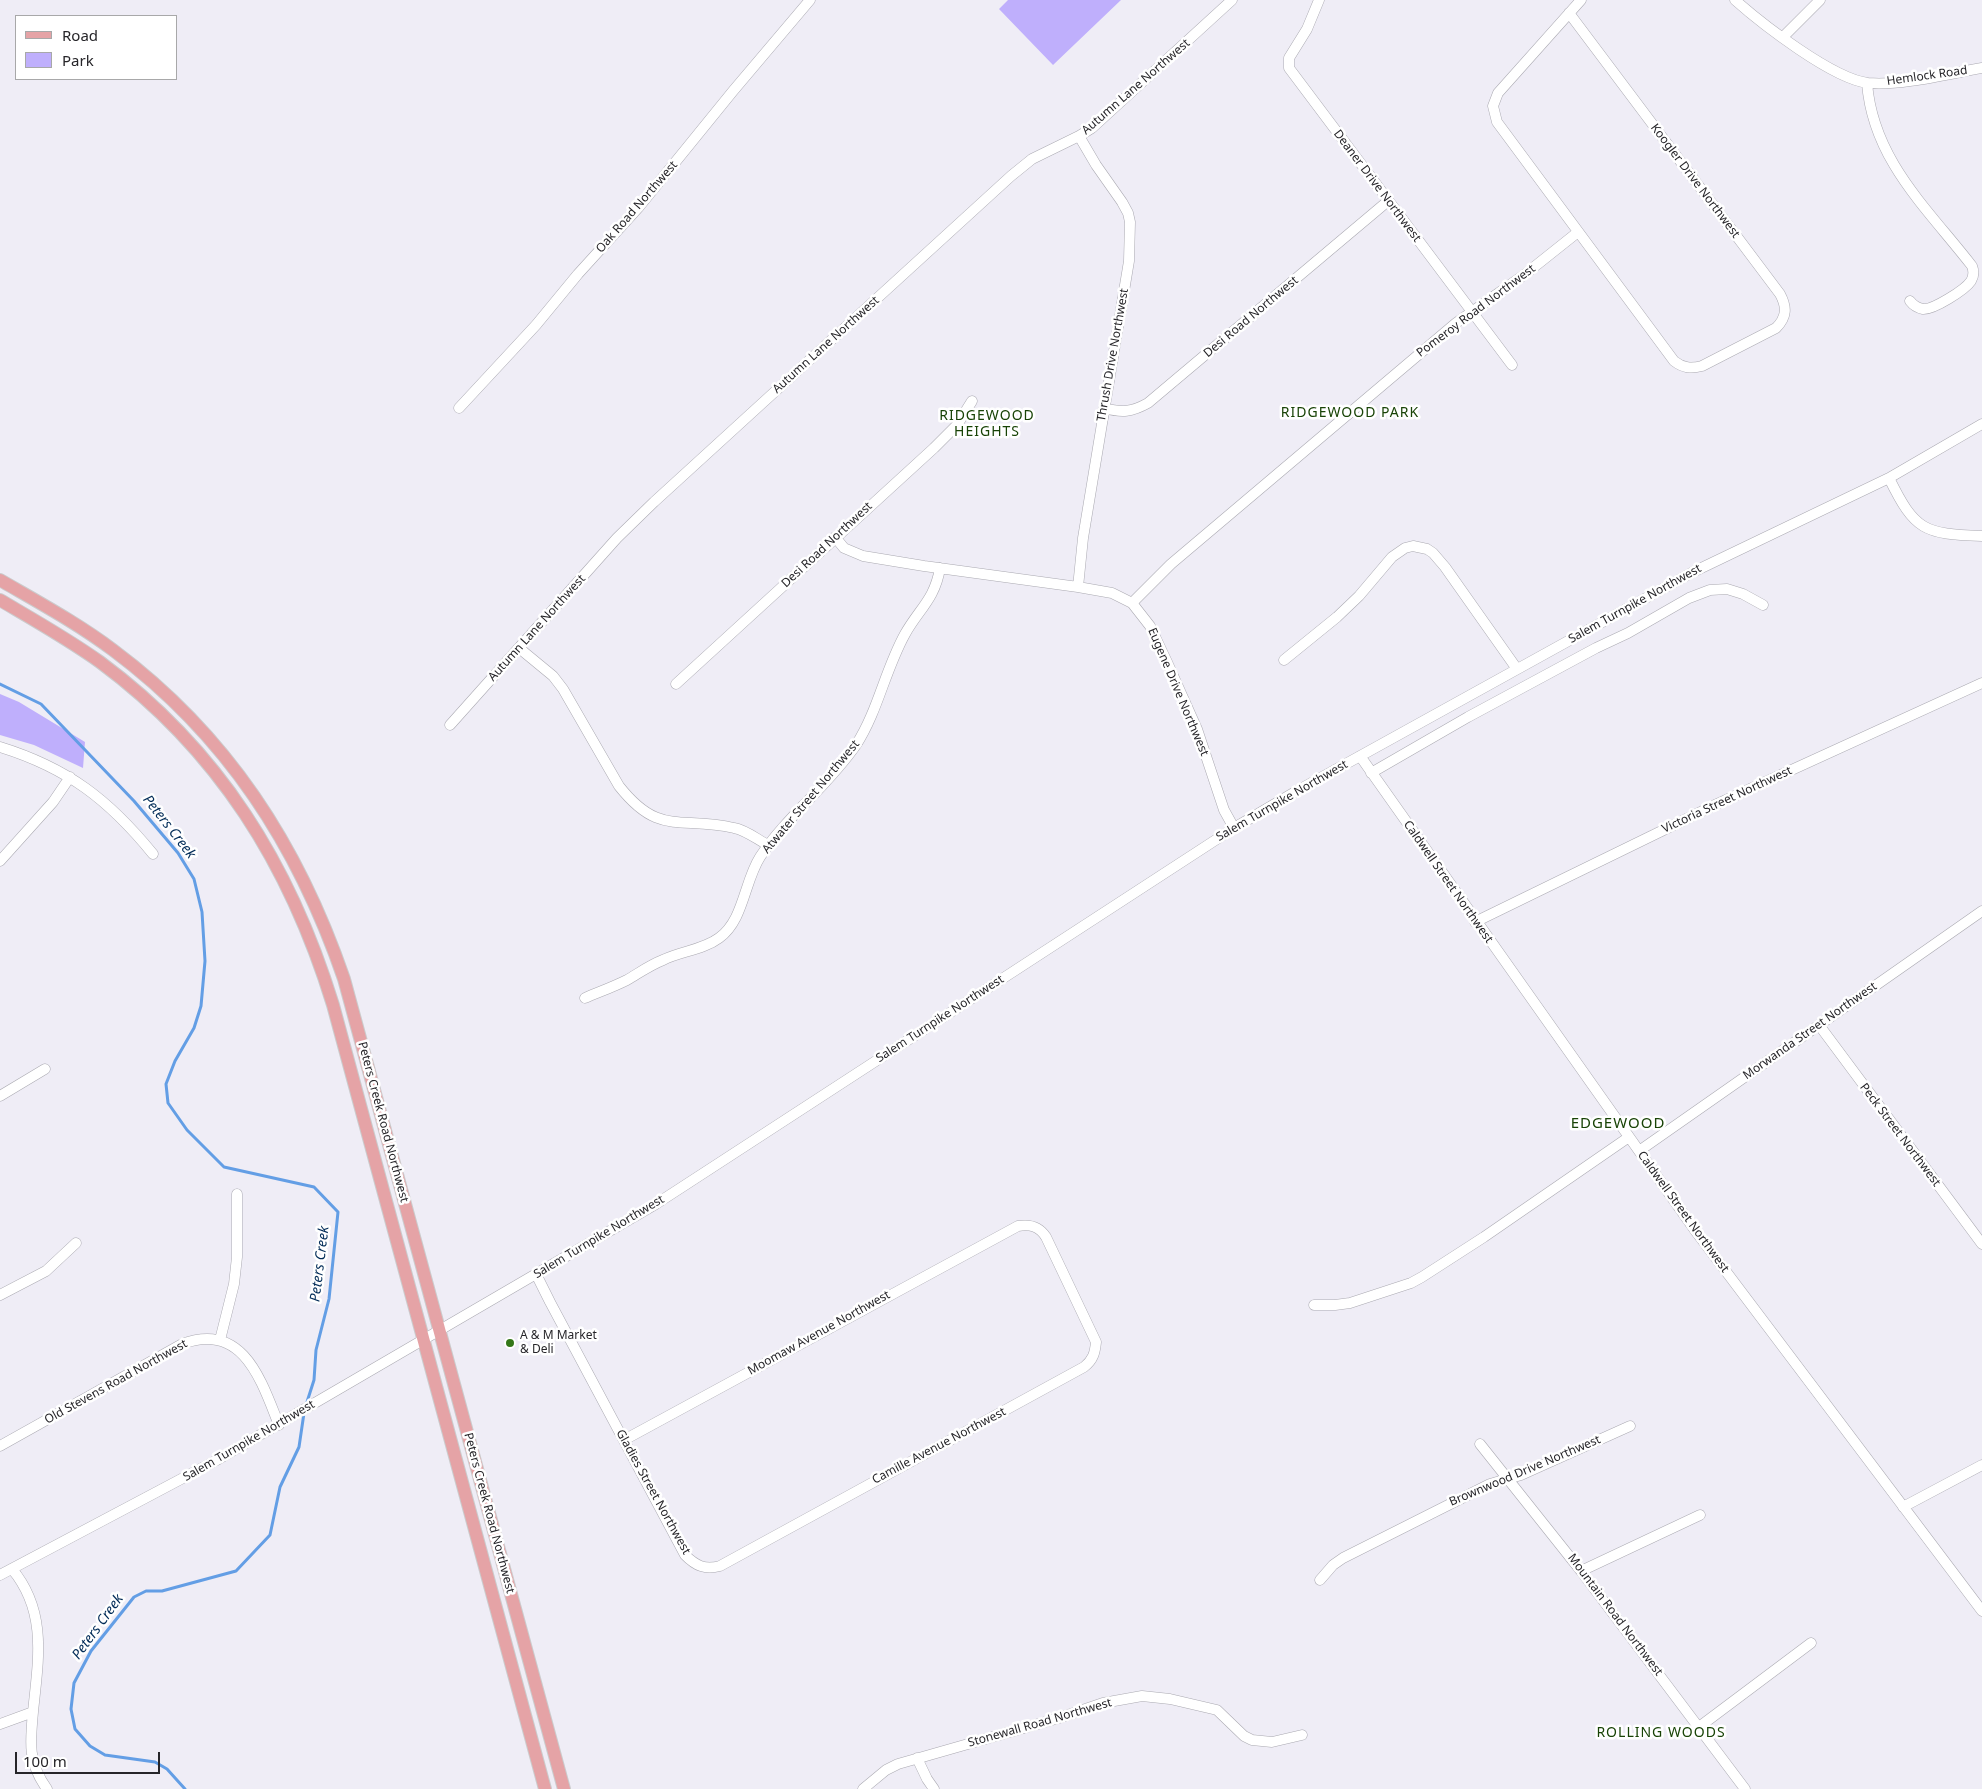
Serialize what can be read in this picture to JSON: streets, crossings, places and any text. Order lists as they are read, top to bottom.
{
  "streets": {
    "main road": ["Peters Creek Road Northwest"],
    "street": [
      "Hemlock Road",
      "Autumn Lane Northwest",
      "Koogler Drive Northwest",
      "Deaner Drive Northwest",
      "Oak Road Northwest",
      "Pomeroy Road Northwest",
      "Desi Road Northwest",
      "Thrush Drive Northwest",
      "Salem Turnpike Northwest",
      "Eugene Drive Northwest",
      "Atwater Street Northwest",
      "Victoria Street Northwest",
      "Caldwell Street Northwest",
      "Morwanda Street Northwest",
      "Peck Street Northwest",
      "Moomaw Avenue Northwest",
      "Old Stevens Road Northwest",
      "Camille Avenue Northwest",
      "Brownwood Drive Northwest",
      "Gladies Street Northwest",
      "Mountain Road Northwest",
      "Stonewall Road Northwest"
    ]
  },
  "crossings": [
    ["Autumn Lane Northwest", "Thrush Drive Northwest"],
    ["Koogler Drive Northwest", "Pomeroy Road Northwest"],
    ["Deaner Drive Northwest", "Pomeroy Road Northwest"],
    ["Deaner Drive Northwest", "Desi Road Northwest"],
    ["Pomeroy Road Northwest", "Eugene Drive Northwest"],
    ["Desi Road Northwest", "Thrush Drive Northwest"],
    ["Thrush Drive Northwest", "Eugene Drive Northwest"],
    ["Salem Turnpike Northwest", "Eugene Drive Northwest"],
    ["Salem Turnpike Northwest", "Caldwell Street Northwest"],
    ["Salem Turnpike Northwest", "Peters Creek Road Northwest"],
    ["Salem Turnpike Northwest", "Gladies Street Northwest"],
    ["Eugene Drive Northwest", "Atwater Street Northwest"],
    ["Victoria Street Northwest", "Caldwell Street Northwest"],
    ["Caldwell Street Northwest", "Morwanda Street Northwest"],
    ["Morwanda Street Northwest", "Peck Street Northwest"],
    ["Moomaw Avenue Northwest", "Camille Avenue Northwest"],
    ["Moomaw Avenue Northwest", "Gladies Street Northwest"],
    ["Camille Avenue Northwest", "Gladies Street Northwest"],
    ["Brownwood Drive Northwest", "Mountain Road Northwest"]
  ],
  "districts": [
    "RIDGEWOOD PARK",
    "RIDGEWOOD HEIGHTS",
    "EDGEWOOD",
    "ROLLING WOODS"
  ],
  "water": ["Peters Creek"],
  "places": ["A & M Market & Deli"],
  "legend": ["Road", "Park"],
  "scale_bar": "100 m"
}
